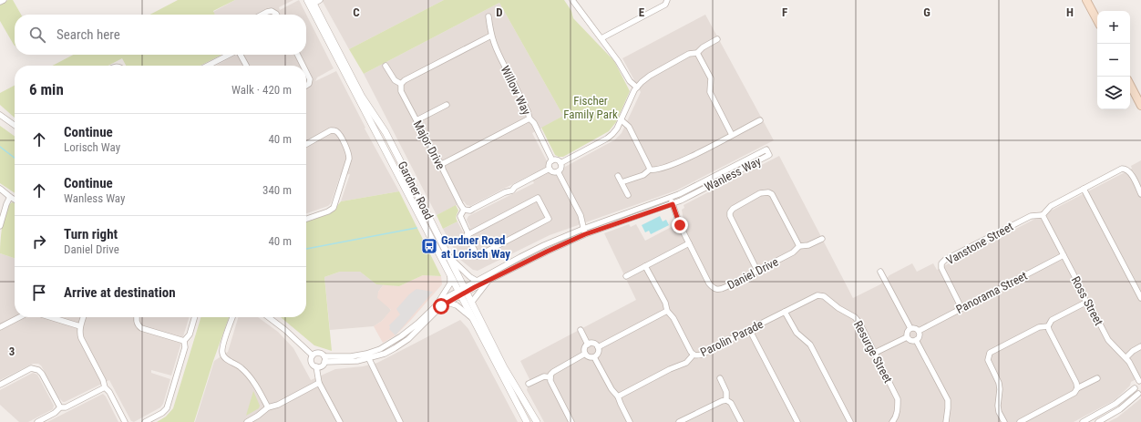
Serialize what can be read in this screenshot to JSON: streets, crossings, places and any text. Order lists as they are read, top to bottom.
{
  "streets": {
    "street": [
      "Willow Way",
      "Major Drive",
      "Wanless Way",
      "Gardner Road",
      "Vanstone Street",
      "Daniel Drive",
      "Panorama Street",
      "Ross Street",
      "Parolin Parade",
      "Resurge Street"
    ]
  },
  "crossings": [
    ["Wanless Way", "Gardner Road"],
    ["Wanless Way", "Daniel Drive"],
    ["Vanstone Street", "Panorama Street"],
    ["Vanstone Street", "Ross Street"],
    ["Panorama Street", "Ross Street"],
    ["Parolin Parade", "Resurge Street"]
  ],
  "parks": ["Fischer Family Park"],
  "places": {
    "bus stop": ["Gardner Road at Lorisch Way"]
  },
  "page": {
    "map_buttons": ["+", "−"],
    "search": "Search here",
    "heading": ["6 min", "Walk · 420 m"],
    "list": [
      ["Continue", "Lorisch Way", "40 m"],
      ["Continue", "Wanless Way", "340 m"],
      ["Turn right", "Daniel Drive", "40 m"],
      "Arrive at destination"
    ]
  },
  "grid": {
    "columns": [
      "C",
      "D",
      "E",
      "F",
      "G",
      "H"
    ],
    "rows": ["3"]
  }
}
